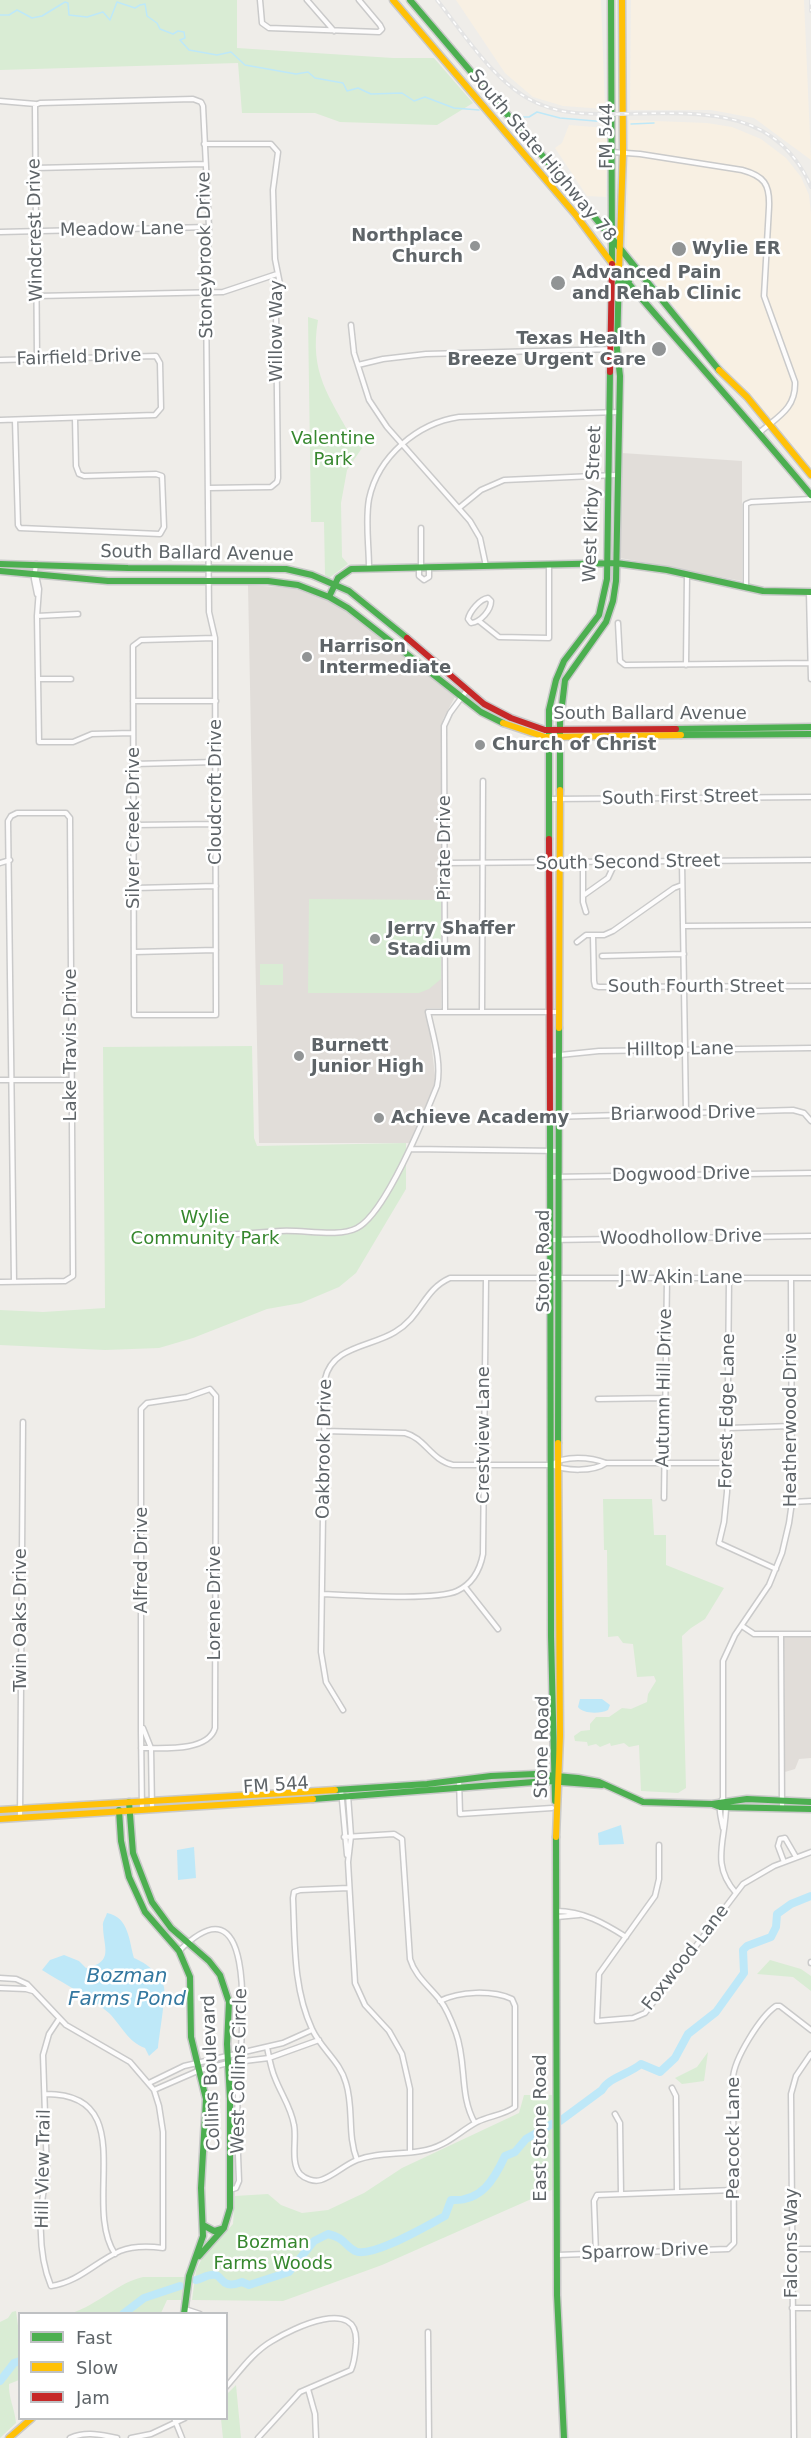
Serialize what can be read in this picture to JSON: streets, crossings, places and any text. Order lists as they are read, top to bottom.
{
  "streets": {
    "main road": [
      "FM 544",
      "South State Highway 78",
      "West Kirby Street",
      "South Ballard Avenue",
      "Stone Road",
      "Collins Boulevard",
      "East Stone Road"
    ],
    "street": [
      "Windcrest Drive",
      "Meadow Lane",
      "Stoneybrook Drive",
      "Willow Way",
      "Fairfield Drive",
      "Cloudcroft Drive",
      "South First Street",
      "Silver Creek Drive",
      "Pirate Drive",
      "South Second Street",
      "South Fourth Street",
      "Lake Travis Drive",
      "Hilltop Lane",
      "Briarwood Drive",
      "Dogwood Drive",
      "Woodhollow Drive",
      "J W Akin Lane",
      "Autumn Hill Drive",
      "Forest Edge Lane",
      "Heatherwood Drive",
      "Crestview Lane",
      "Oakbrook Drive",
      "Alfred Drive",
      "Lorene Drive",
      "Twin Oaks Drive",
      "Foxwood Lane",
      "West Collins Circle",
      "Peacock Lane",
      "Hill View Trail",
      "Falcons Way",
      "Sparrow Drive"
    ]
  },
  "crossings": [
    ["FM 544", "South State Highway 78"],
    ["FM 544", "West Kirby Street"],
    ["FM 544", "Stone Road"],
    ["FM 544", "Alfred Drive"],
    ["FM 544", "Twin Oaks Drive"],
    ["FM 544", "Collins Boulevard"],
    ["South State Highway 78", "West Kirby Street"],
    ["Windcrest Drive", "Meadow Lane"],
    ["Windcrest Drive", "Stoneybrook Drive"],
    ["Windcrest Drive", "Fairfield Drive"],
    ["Meadow Lane", "Stoneybrook Drive"],
    ["Stoneybrook Drive", "Willow Way"],
    ["Stoneybrook Drive", "South Ballard Avenue"],
    ["Stoneybrook Drive", "Cloudcroft Drive"],
    ["West Kirby Street", "South Ballard Avenue"],
    ["West Kirby Street", "Stone Road"],
    ["South Ballard Avenue", "Cloudcroft Drive"],
    ["South Ballard Avenue", "Pirate Drive"],
    ["South Ballard Avenue", "Stone Road"],
    ["Cloudcroft Drive", "Silver Creek Drive"],
    ["South First Street", "Stone Road"],
    ["Pirate Drive", "South Second Street"],
    ["South Second Street", "Stone Road"],
    ["Hilltop Lane", "Stone Road"],
    ["Briarwood Drive", "Stone Road"],
    ["Dogwood Drive", "Stone Road"],
    ["Woodhollow Drive", "Stone Road"],
    ["Stone Road", "J W Akin Lane"],
    ["Stone Road", "Oakbrook Drive"],
    ["Stone Road", "East Stone Road"],
    ["J W Akin Lane", "Autumn Hill Drive"],
    ["J W Akin Lane", "Forest Edge Lane"],
    ["J W Akin Lane", "Heatherwood Drive"],
    ["J W Akin Lane", "Oakbrook Drive"],
    ["Forest Edge Lane", "Heatherwood Drive"],
    ["Heatherwood Drive", "Foxwood Lane"],
    ["Crestview Lane", "Oakbrook Drive"],
    ["Alfred Drive", "Lorene Drive"],
    ["West Collins Circle", "Collins Boulevard"],
    ["East Stone Road", "Sparrow Drive"],
    ["Peacock Lane", "Sparrow Drive"]
  ],
  "water": ["Bozman Farms Pond"],
  "parks": ["Valentine Park", "Wylie Community Park", "Bozman Farms Woods"],
  "places": [
    "Northplace Church",
    "Wylie ER",
    "Advanced Pain and Rehab Clinic",
    "Texas Health Breeze Urgent Care",
    "Harrison Intermediate",
    "Church of Christ",
    "Jerry Shaffer Stadium",
    "Burnett Junior High",
    "Achieve Academy"
  ],
  "legend": ["Fast", "Slow", "Jam"]
}
